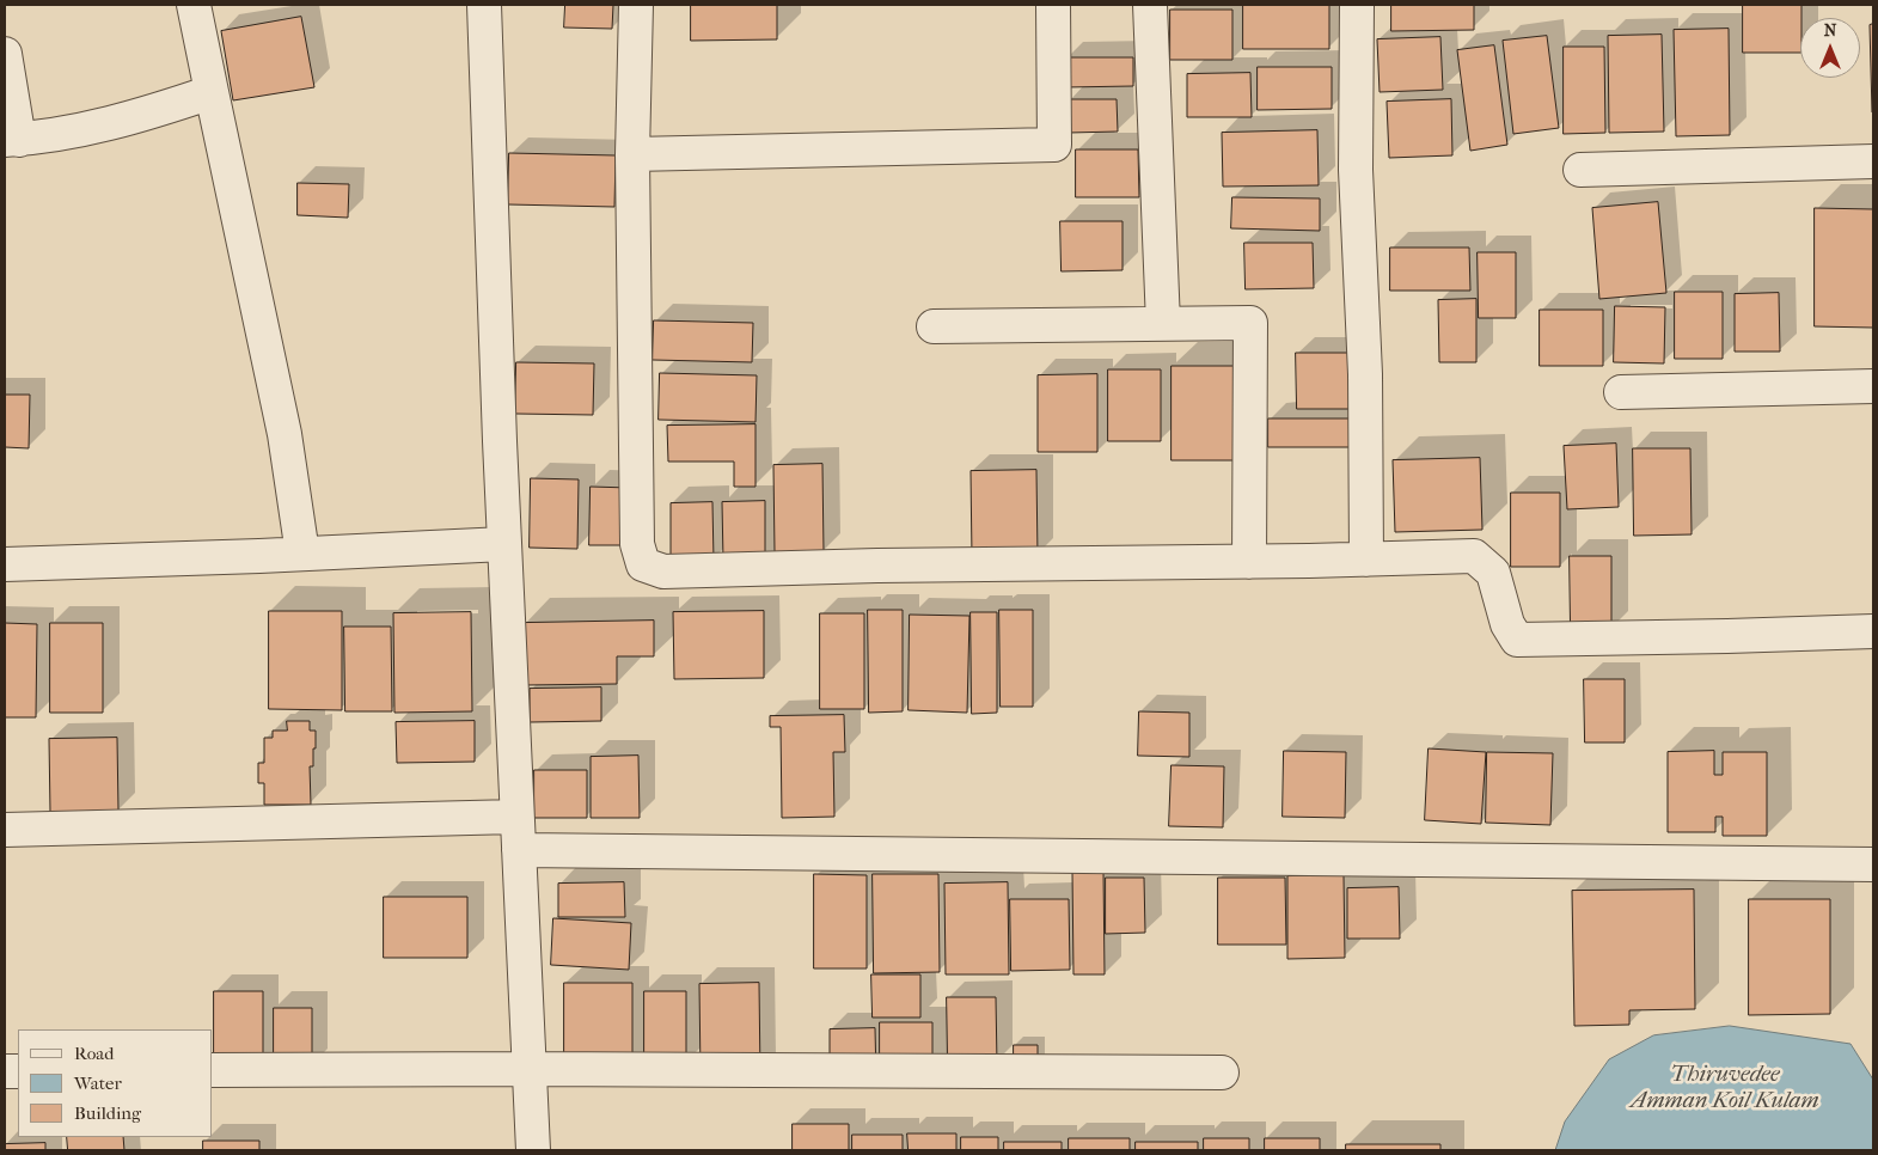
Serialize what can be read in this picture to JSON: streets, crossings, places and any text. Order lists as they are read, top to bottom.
{
  "water": ["Thiruvedee Amman Koil Kulam"],
  "legend": ["Road", "Water", "Building"],
  "north": "top"
}
